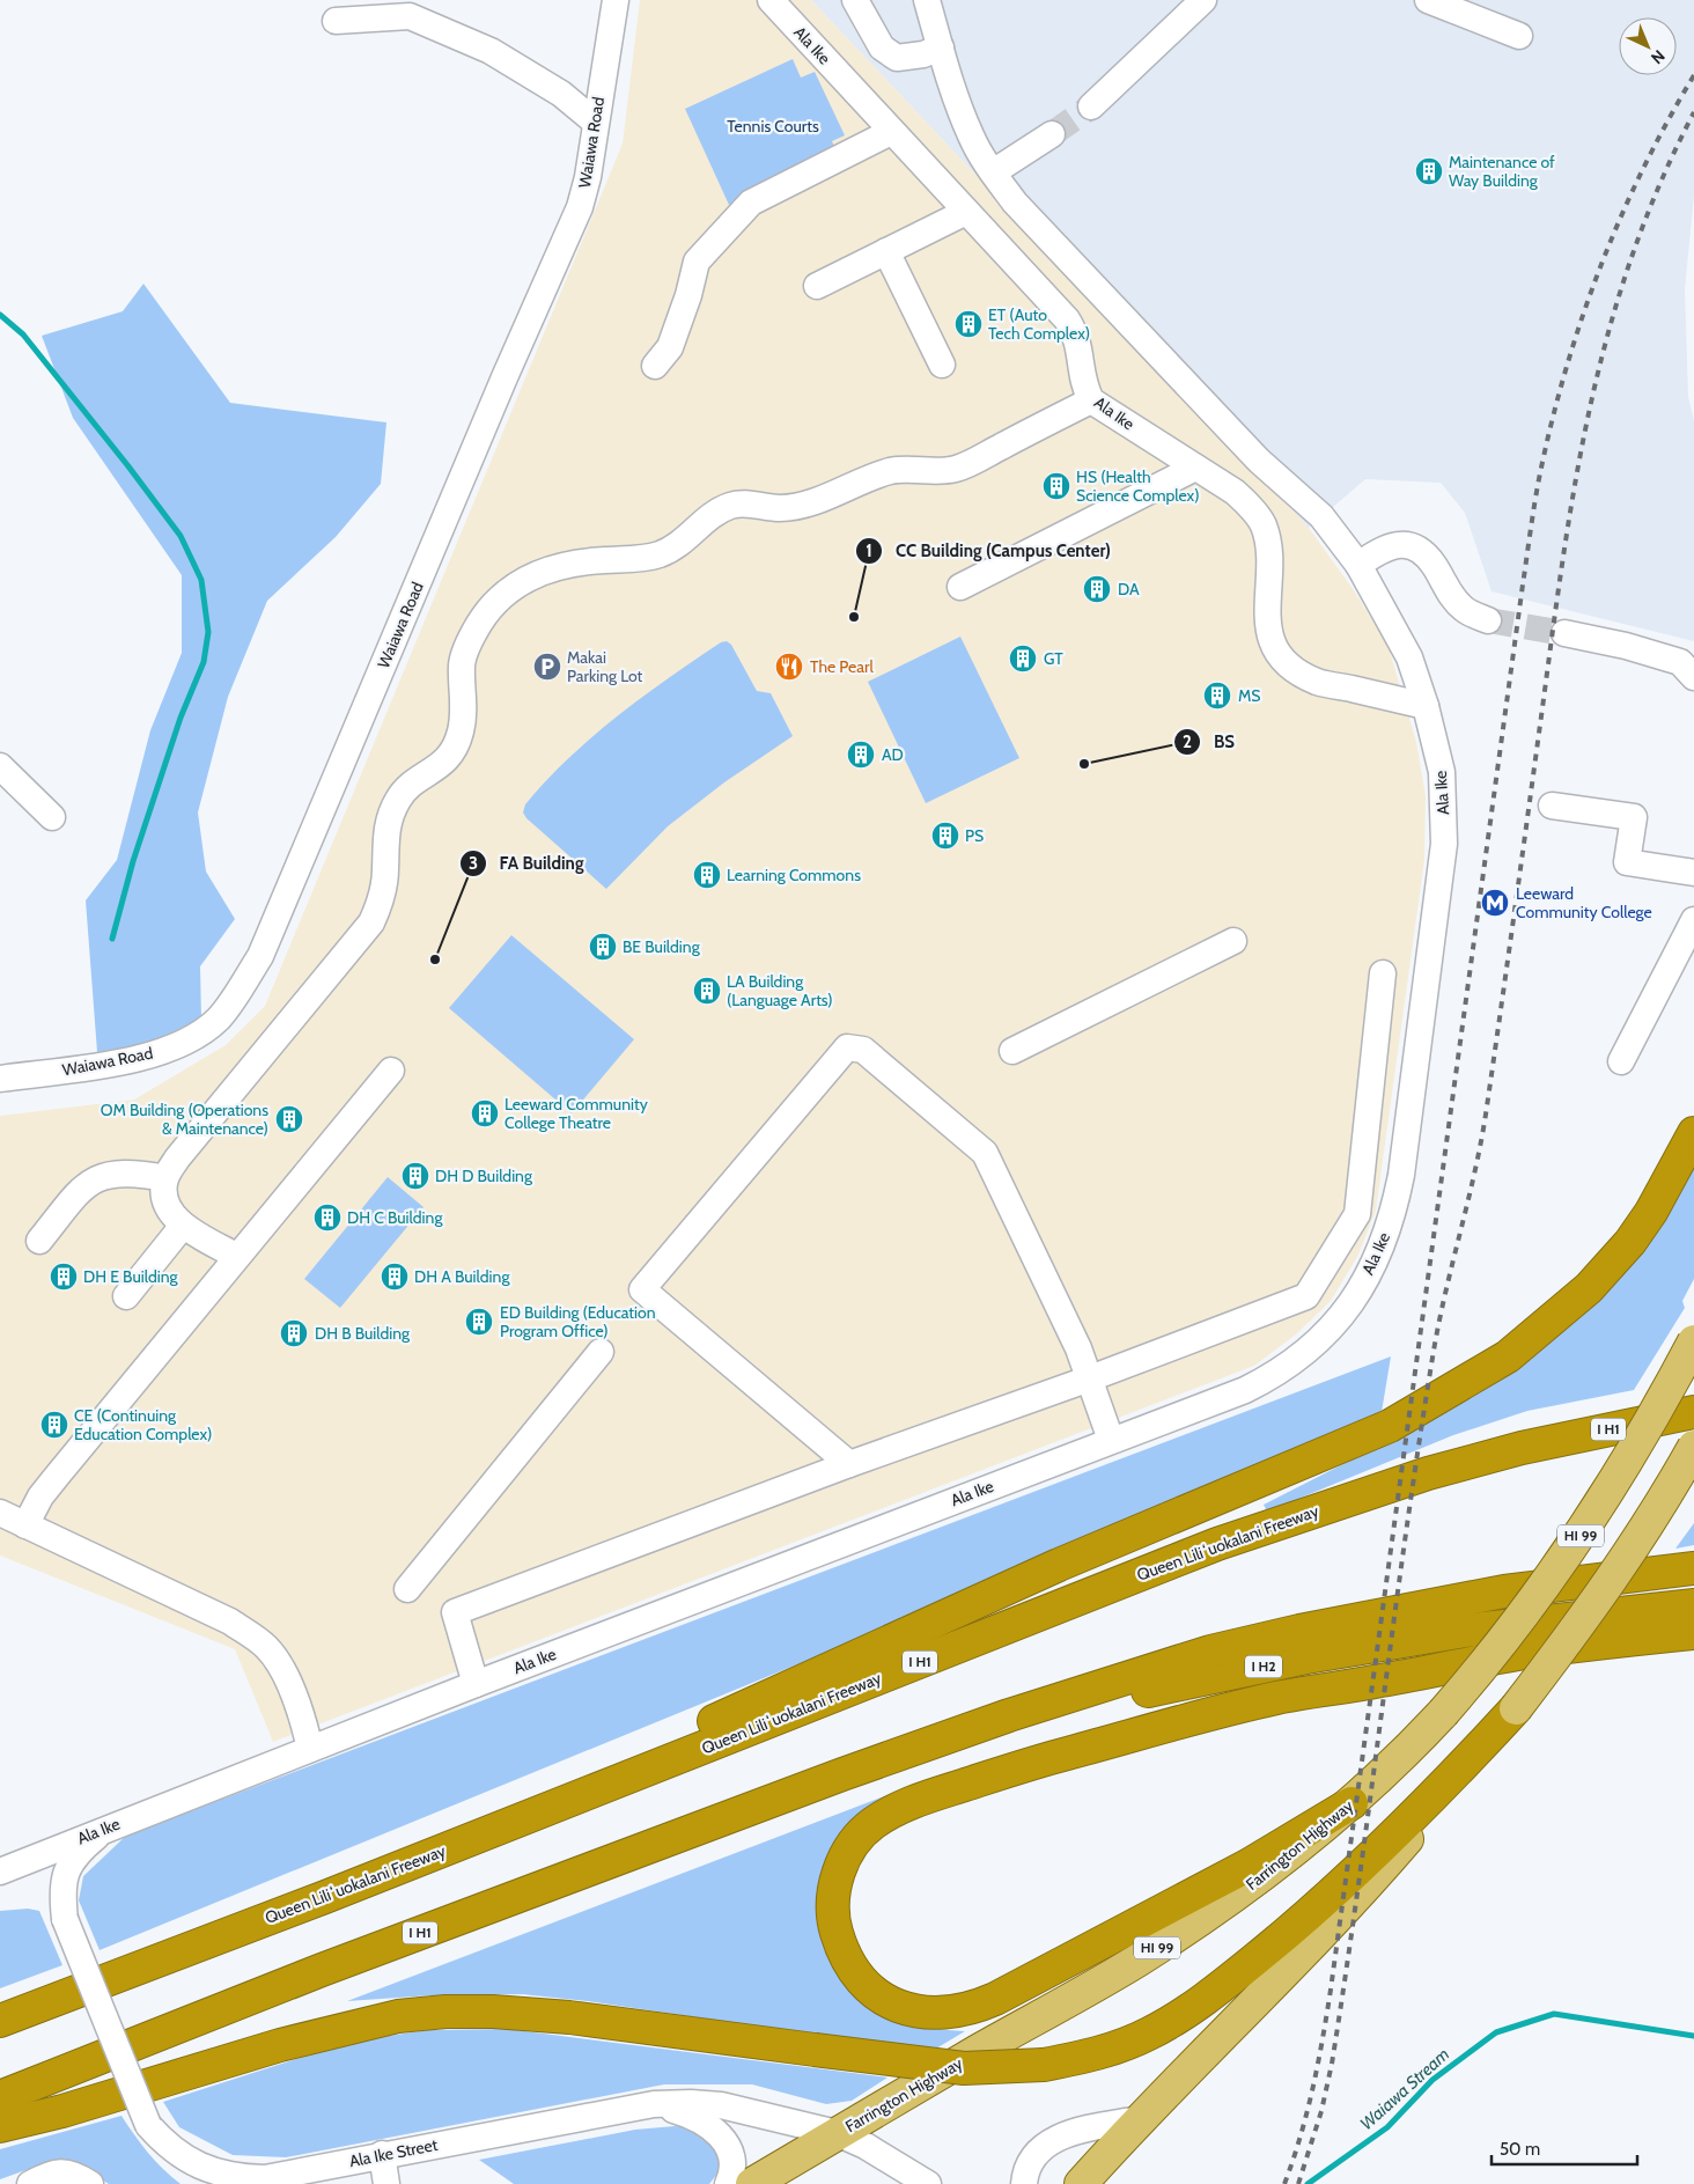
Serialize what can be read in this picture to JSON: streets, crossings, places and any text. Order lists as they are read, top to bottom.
{
  "streets": {
    "highway": ["I H1", "Queen Liliʻuokalani Freeway", "I H2"],
    "main road": ["HI 99", "Farrington Highway"],
    "street": ["Ala Ike", "Waiawa Road", "Ala Ike Street"]
  },
  "crossings": [
    ["Ala Ike", "Ala Ike Street"],
    ["I H1", "I H2"],
    ["Farrington Highway", "Ala Ike Street"]
  ],
  "water": ["Waiawa Stream"],
  "parks": ["Tennis Courts"],
  "places": {
    "building": [
      "Maintenance of Way Building",
      "ET (Auto Tech Complex)",
      "HS (Health Science Complex)",
      "DA",
      "GT",
      "MS",
      "AD",
      "PS",
      "Learning Commons",
      "BE Building",
      "LA Building (Language Arts)",
      "Leeward Community College Theatre",
      "OM Building (Operations & Maintenance)",
      "DH D Building",
      "DH C Building",
      "DH E Building",
      "DH A Building",
      "ED Building (Education Program Office)",
      "DH B Building",
      "CE (Continuing Education Complex)"
    ],
    "other": ["CC Building (Campus Center)", "BS", "FA Building"],
    "parking": ["Makai Parking Lot"],
    "restaurant": ["The Pearl"],
    "metro station": ["Leeward Community College"]
  },
  "scale_bar": "50 m",
  "north": "bottom right"
}
